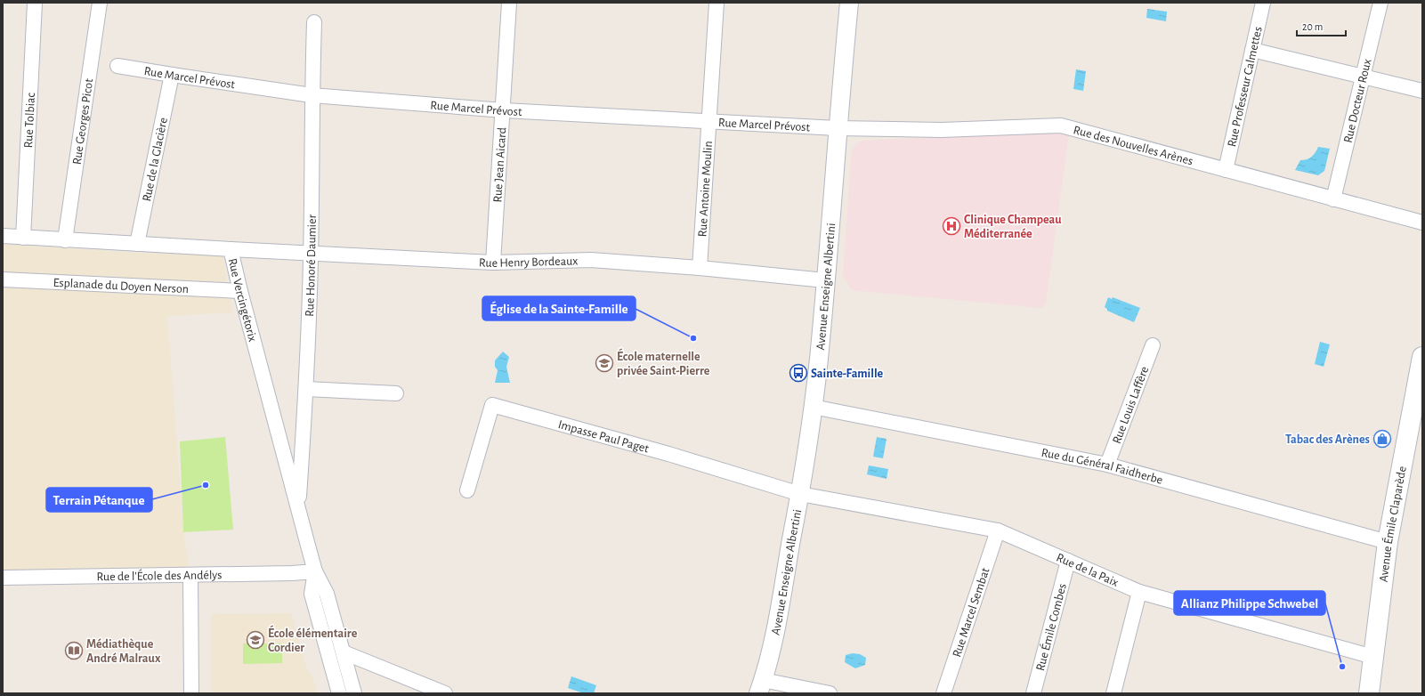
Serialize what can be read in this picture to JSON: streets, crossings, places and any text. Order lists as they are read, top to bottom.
{
  "streets": {
    "main road": ["Avenue Émile Claparède"],
    "street": [
      "Rue Marcel Prévost",
      "Rue Professeur Calmettes",
      "Rue Docteur Roux",
      "Rue Tolbiac",
      "Rue Georges Picot",
      "Rue des Nouvelles Arènes",
      "Rue de la Glacière",
      "Rue Jean Aicard",
      "Rue Antoine Moulin",
      "Rue Henry Bordeaux",
      "Rue Honoré Daumier",
      "Esplanade du Doyen Nerson",
      "Avenue Enseigne Albertini",
      "Rue Vercingétorix",
      "Rue Louis Laffère",
      "Impasse Paul Paget",
      "Rue du Général Faidherbe",
      "Rue de la Paix",
      "Rue de l'École des Andélys",
      "Rue Marcel Sembat",
      "Rue Émile Combes"
    ]
  },
  "crossings": [
    ["Rue Marcel Prévost", "Rue des Nouvelles Arènes"],
    ["Rue Marcel Prévost", "Rue de la Glacière"],
    ["Rue Marcel Prévost", "Rue Jean Aicard"],
    ["Rue Marcel Prévost", "Rue Antoine Moulin"],
    ["Rue Marcel Prévost", "Rue Honoré Daumier"],
    ["Rue Marcel Prévost", "Avenue Enseigne Albertini"],
    ["Rue Professeur Calmettes", "Rue des Nouvelles Arènes"],
    ["Rue Docteur Roux", "Rue des Nouvelles Arènes"],
    ["Rue Tolbiac", "Rue Vercingétorix"],
    ["Rue Georges Picot", "Rue Vercingétorix"],
    ["Rue des Nouvelles Arènes", "Avenue Enseigne Albertini"],
    ["Rue de la Glacière", "Rue Vercingétorix"],
    ["Rue Jean Aicard", "Rue Henry Bordeaux"],
    ["Rue Antoine Moulin", "Rue Henry Bordeaux"],
    ["Rue Henry Bordeaux", "Rue Honoré Daumier"],
    ["Rue Henry Bordeaux", "Avenue Enseigne Albertini"],
    ["Rue Henry Bordeaux", "Rue Vercingétorix"],
    ["Rue Honoré Daumier", "Rue Vercingétorix"],
    ["Esplanade du Doyen Nerson", "Rue Vercingétorix"],
    ["Avenue Enseigne Albertini", "Impasse Paul Paget"],
    ["Avenue Enseigne Albertini", "Rue du Général Faidherbe"],
    ["Avenue Enseigne Albertini", "Rue de la Paix"],
    ["Rue Vercingétorix", "Rue de l'École des Andélys"],
    ["Rue Louis Laffère", "Rue du Général Faidherbe"],
    ["Impasse Paul Paget", "Rue de la Paix"],
    ["Rue du Général Faidherbe", "Avenue Émile Claparède"],
    ["Avenue Émile Claparède", "Rue de la Paix"],
    ["Rue de la Paix", "Rue Marcel Sembat"],
    ["Rue de la Paix", "Rue Émile Combes"]
  ],
  "places": {
    "hospital": ["Clinique Champeau Méditerranée"],
    "other": ["Église de la Sainte-Famille", "Terrain Pétanque", "Allianz Philippe Schwebel"],
    "school or university": ["École maternelle privée Saint-Pierre", "École élémentaire Cordier"],
    "bus stop": ["Sainte-Famille"],
    "shop": ["Tabac des Arènes"],
    "library": ["Médiathèque André Malraux"]
  },
  "scale_bar": "20 m"
}
